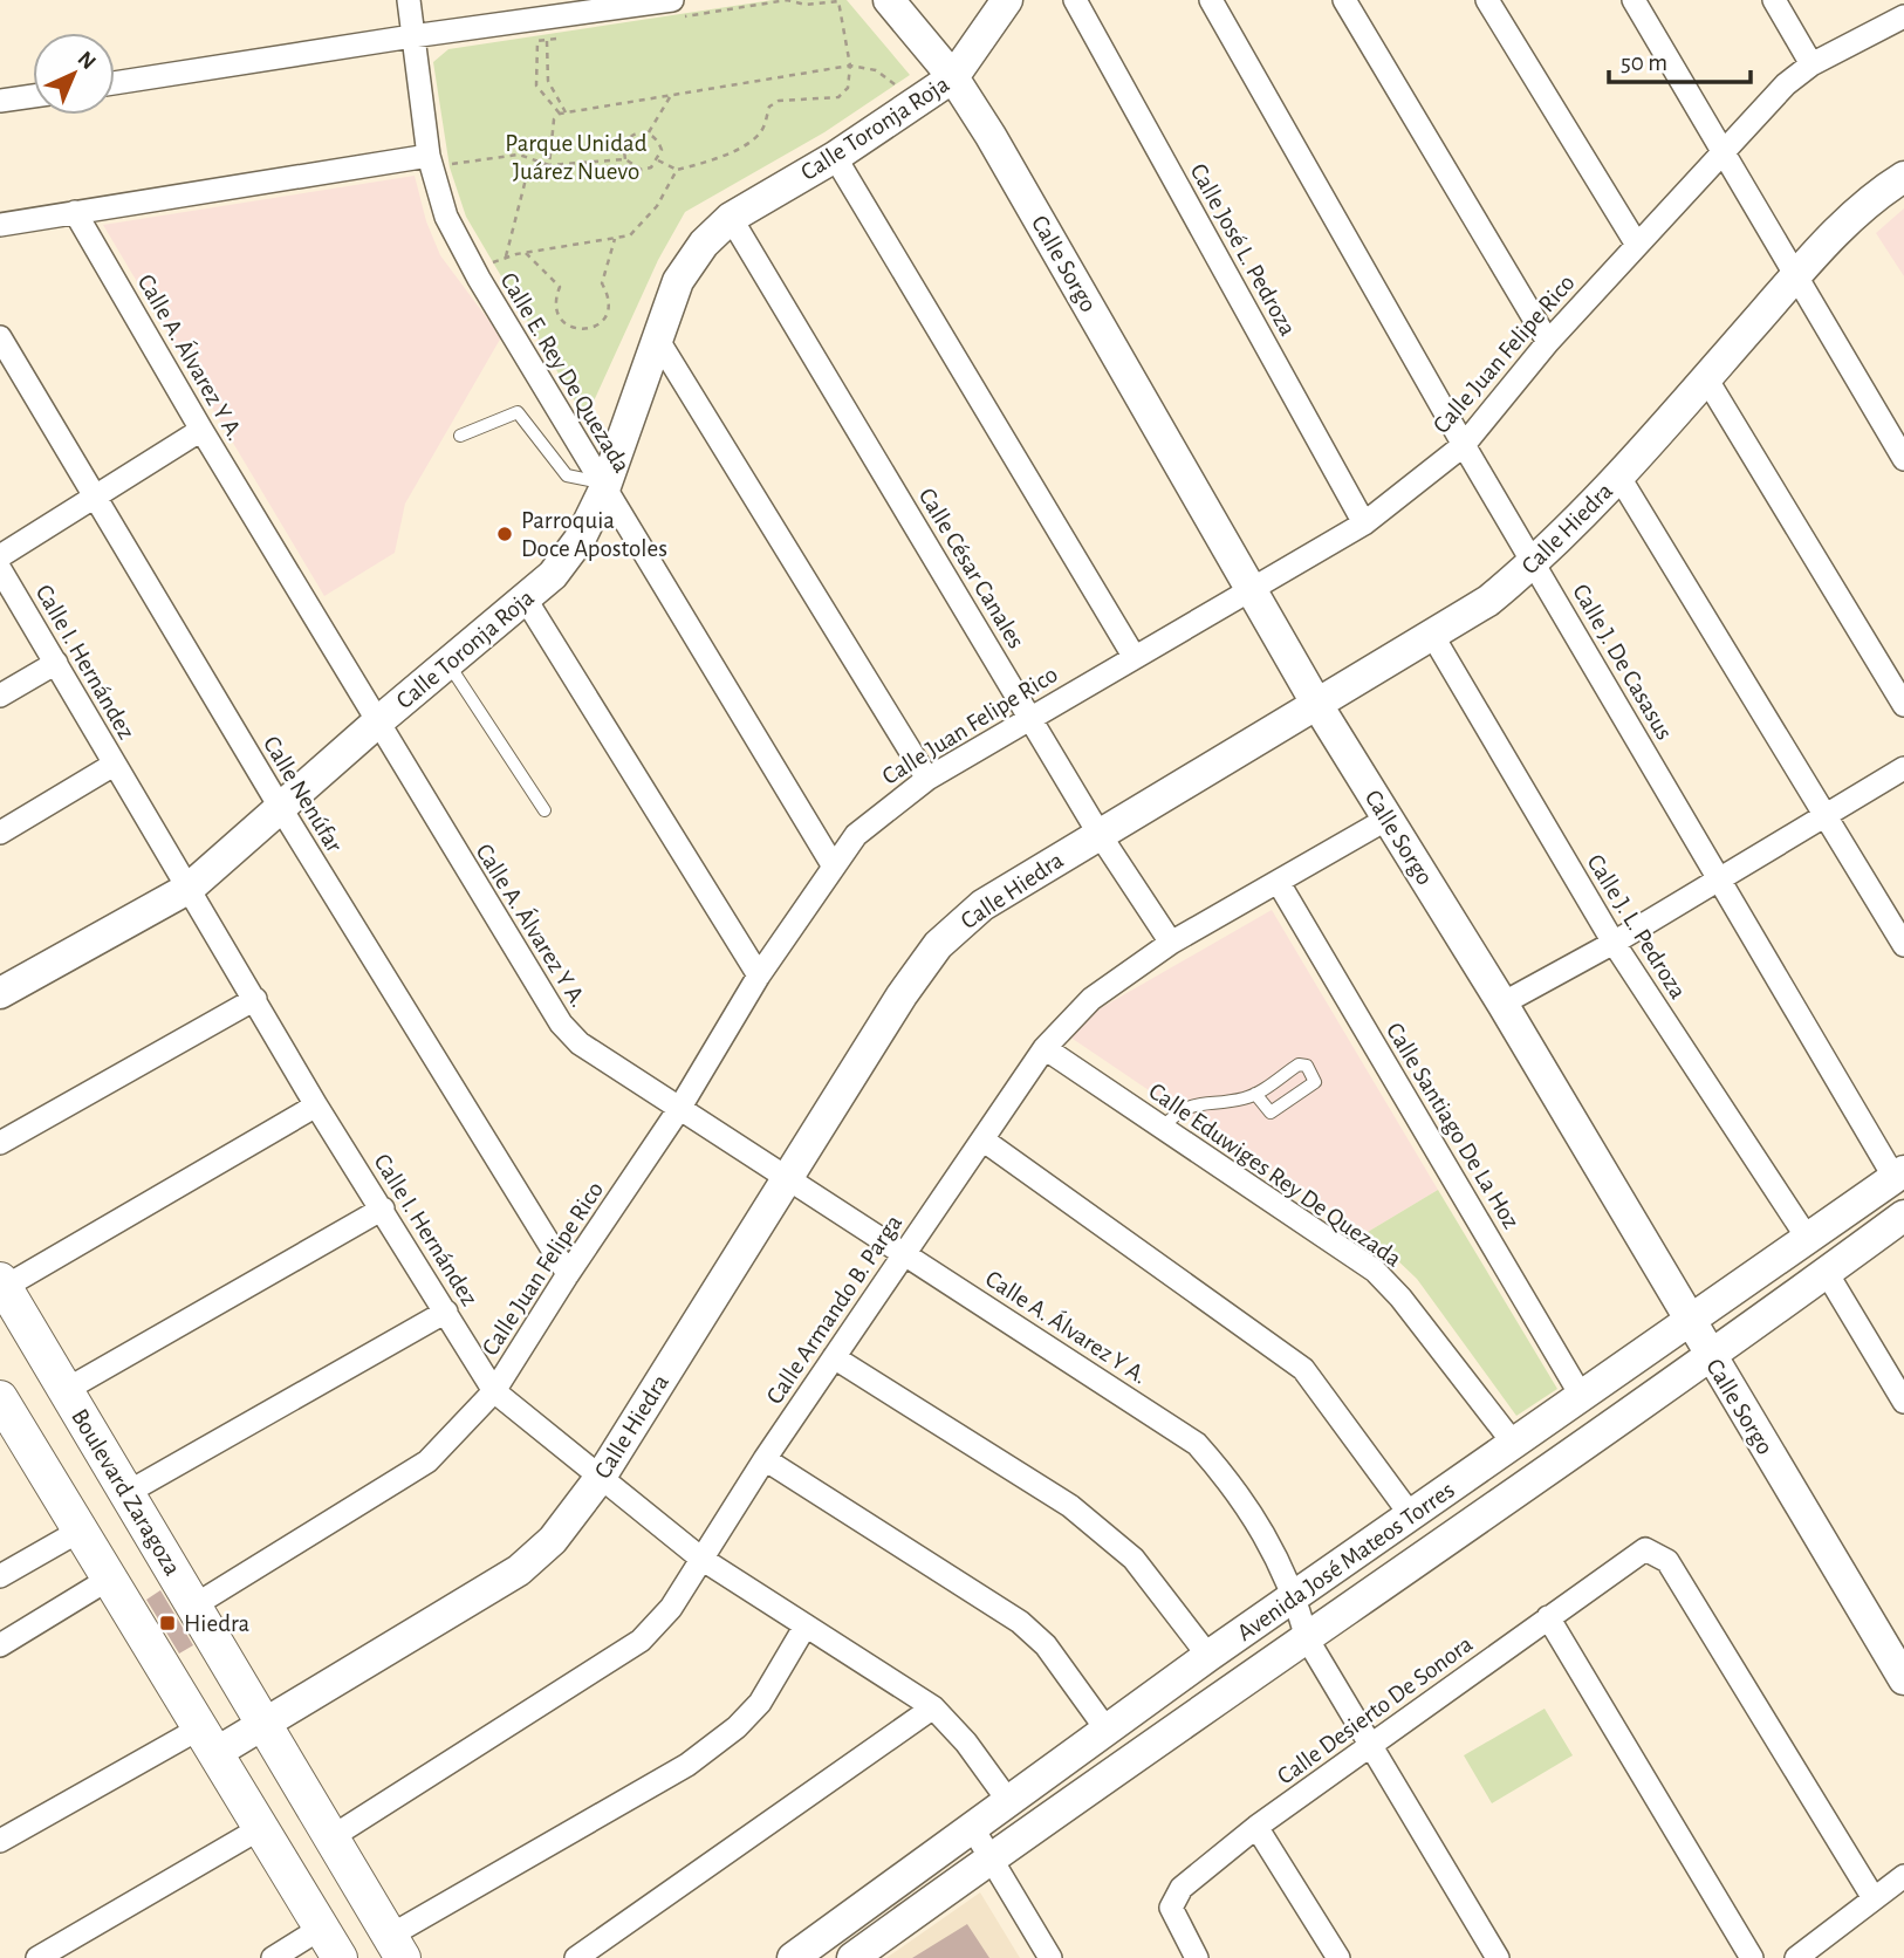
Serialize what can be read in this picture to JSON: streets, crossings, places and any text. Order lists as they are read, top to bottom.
{
  "streets": {
    "main road": ["Boulevard Zaragoza"],
    "street": [
      "Calle Toronja Roja",
      "Calle José L. Pedroza",
      "Calle Sorgo",
      "Calle Juan Felipe Rico",
      "Calle A. Álvarez Y A.",
      "Calle E. Rey De Quezada",
      "Calle Hiedra",
      "Calle César Canales",
      "Calle I. Hernández",
      "Calle J. De Casasus",
      "Calle Nenúfar",
      "Calle J. L. Pedroza",
      "Calle Santiago De La Hoz",
      "Calle Eduwiges Rey De Quezada",
      "Calle Armando B. Parga",
      "Avenida José Mateos Torres",
      "Calle Desierto De Sonora"
    ]
  },
  "crossings": [
    ["Calle Toronja Roja", "Calle Sorgo"],
    ["Calle Toronja Roja", "Calle A. Álvarez Y A."],
    ["Calle Toronja Roja", "Calle E. Rey De Quezada"],
    ["Calle Toronja Roja", "Calle César Canales"],
    ["Calle Toronja Roja", "Calle I. Hernández"],
    ["Calle Toronja Roja", "Calle Nenúfar"],
    ["Calle José L. Pedroza", "Calle Juan Felipe Rico"],
    ["Calle Sorgo", "Calle Juan Felipe Rico"],
    ["Calle Sorgo", "Calle Hiedra"],
    ["Calle Sorgo", "Calle Armando B. Parga"],
    ["Calle Sorgo", "Avenida José Mateos Torres"],
    ["Calle Juan Felipe Rico", "Calle A. Álvarez Y A."],
    ["Calle Juan Felipe Rico", "Calle E. Rey De Quezada"],
    ["Calle Juan Felipe Rico", "Calle César Canales"],
    ["Calle Juan Felipe Rico", "Calle I. Hernández"],
    ["Calle Juan Felipe Rico", "Calle J. De Casasus"],
    ["Calle Juan Felipe Rico", "Calle Nenúfar"],
    ["Calle Juan Felipe Rico", "Boulevard Zaragoza"],
    ["Calle A. Álvarez Y A.", "Calle Hiedra"],
    ["Calle A. Álvarez Y A.", "Calle Armando B. Parga"],
    ["Calle A. Álvarez Y A.", "Avenida José Mateos Torres"],
    ["Calle A. Álvarez Y A.", "Calle Desierto De Sonora"],
    ["Calle Hiedra", "Calle César Canales"],
    ["Calle Hiedra", "Calle I. Hernández"],
    ["Calle Hiedra", "Calle J. De Casasus"],
    ["Calle Hiedra", "Calle J. L. Pedroza"],
    ["Calle Hiedra", "Boulevard Zaragoza"],
    ["Calle César Canales", "Calle Armando B. Parga"],
    ["Calle I. Hernández", "Calle Armando B. Parga"],
    ["Calle I. Hernández", "Avenida José Mateos Torres"],
    ["Calle J. De Casasus", "Avenida José Mateos Torres"],
    ["Calle J. L. Pedroza", "Avenida José Mateos Torres"],
    ["Calle Santiago De La Hoz", "Calle Armando B. Parga"],
    ["Calle Santiago De La Hoz", "Avenida José Mateos Torres"],
    ["Calle Eduwiges Rey De Quezada", "Calle Armando B. Parga"],
    ["Calle Eduwiges Rey De Quezada", "Avenida José Mateos Torres"],
    ["Calle Armando B. Parga", "Boulevard Zaragoza"]
  ],
  "parks": ["Parque Unidad Juárez Nuevo"],
  "places": {
    "other": ["Parroquia Doce Apostoles"],
    "transit": ["Hiedra"]
  },
  "scale_bar": "50 m",
  "north": "top right"
}
